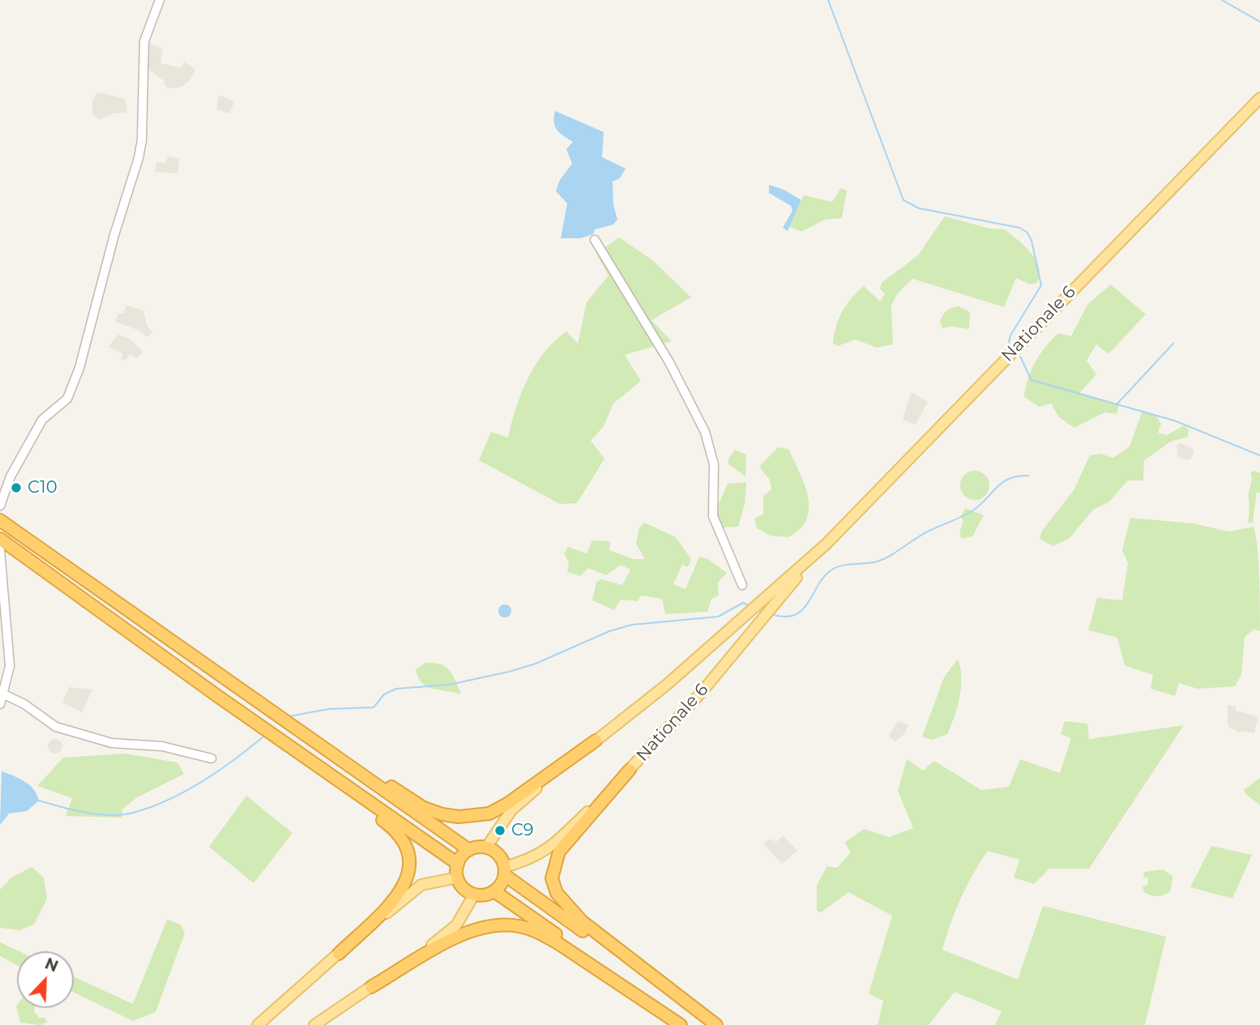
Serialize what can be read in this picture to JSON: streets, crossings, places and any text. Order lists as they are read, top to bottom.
{
  "streets": {
    "main road": ["Nationale 6"]
  },
  "places": ["C10", "C9"],
  "north": "top right"
}
